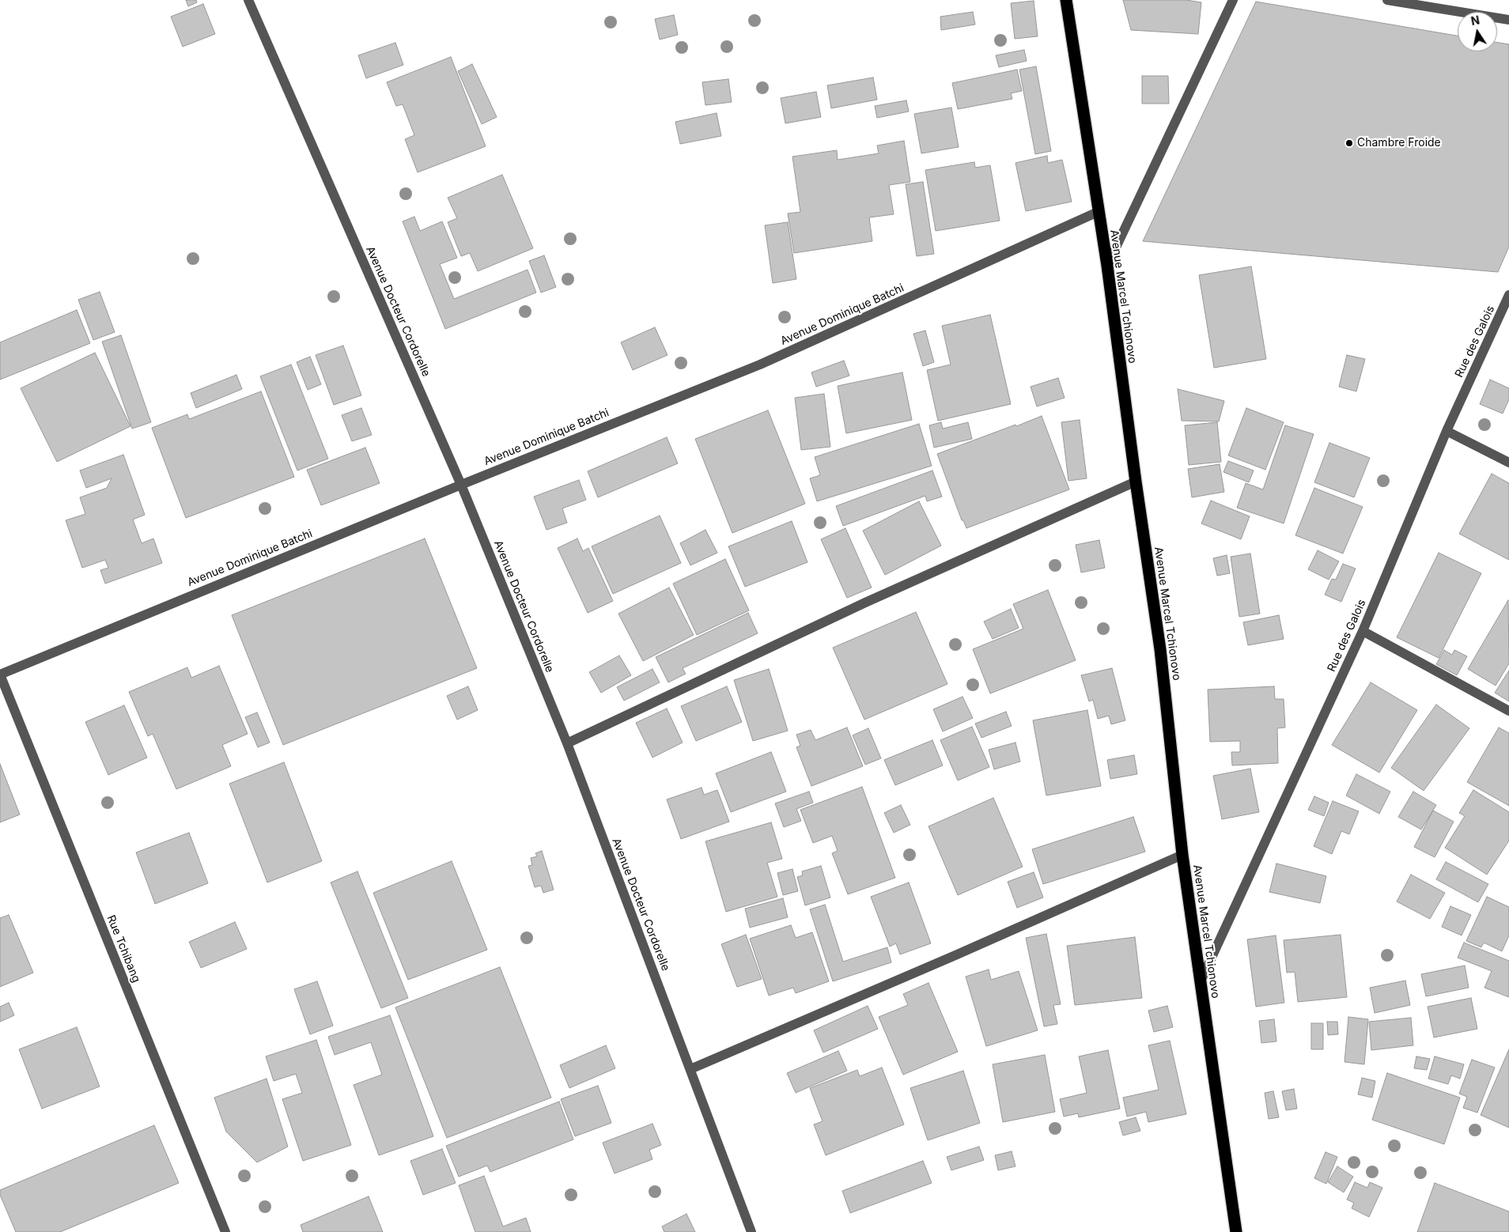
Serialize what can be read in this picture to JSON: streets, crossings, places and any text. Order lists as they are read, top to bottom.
{
  "streets": {
    "highway": ["Avenue Marcel Tchionovo"],
    "street": [
      "Avenue Docteur Cordorelle",
      "Avenue Dominique Batchi",
      "Rue des Galois",
      "Rue Tchibang"
    ]
  },
  "crossings": [
    ["Avenue Marcel Tchionovo", "Avenue Dominique Batchi"],
    ["Avenue Marcel Tchionovo", "Rue des Galois"],
    ["Avenue Docteur Cordorelle", "Avenue Dominique Batchi"],
    ["Avenue Dominique Batchi", "Rue Tchibang"]
  ],
  "places": ["Chambre Froide"],
  "north": "top"
}
